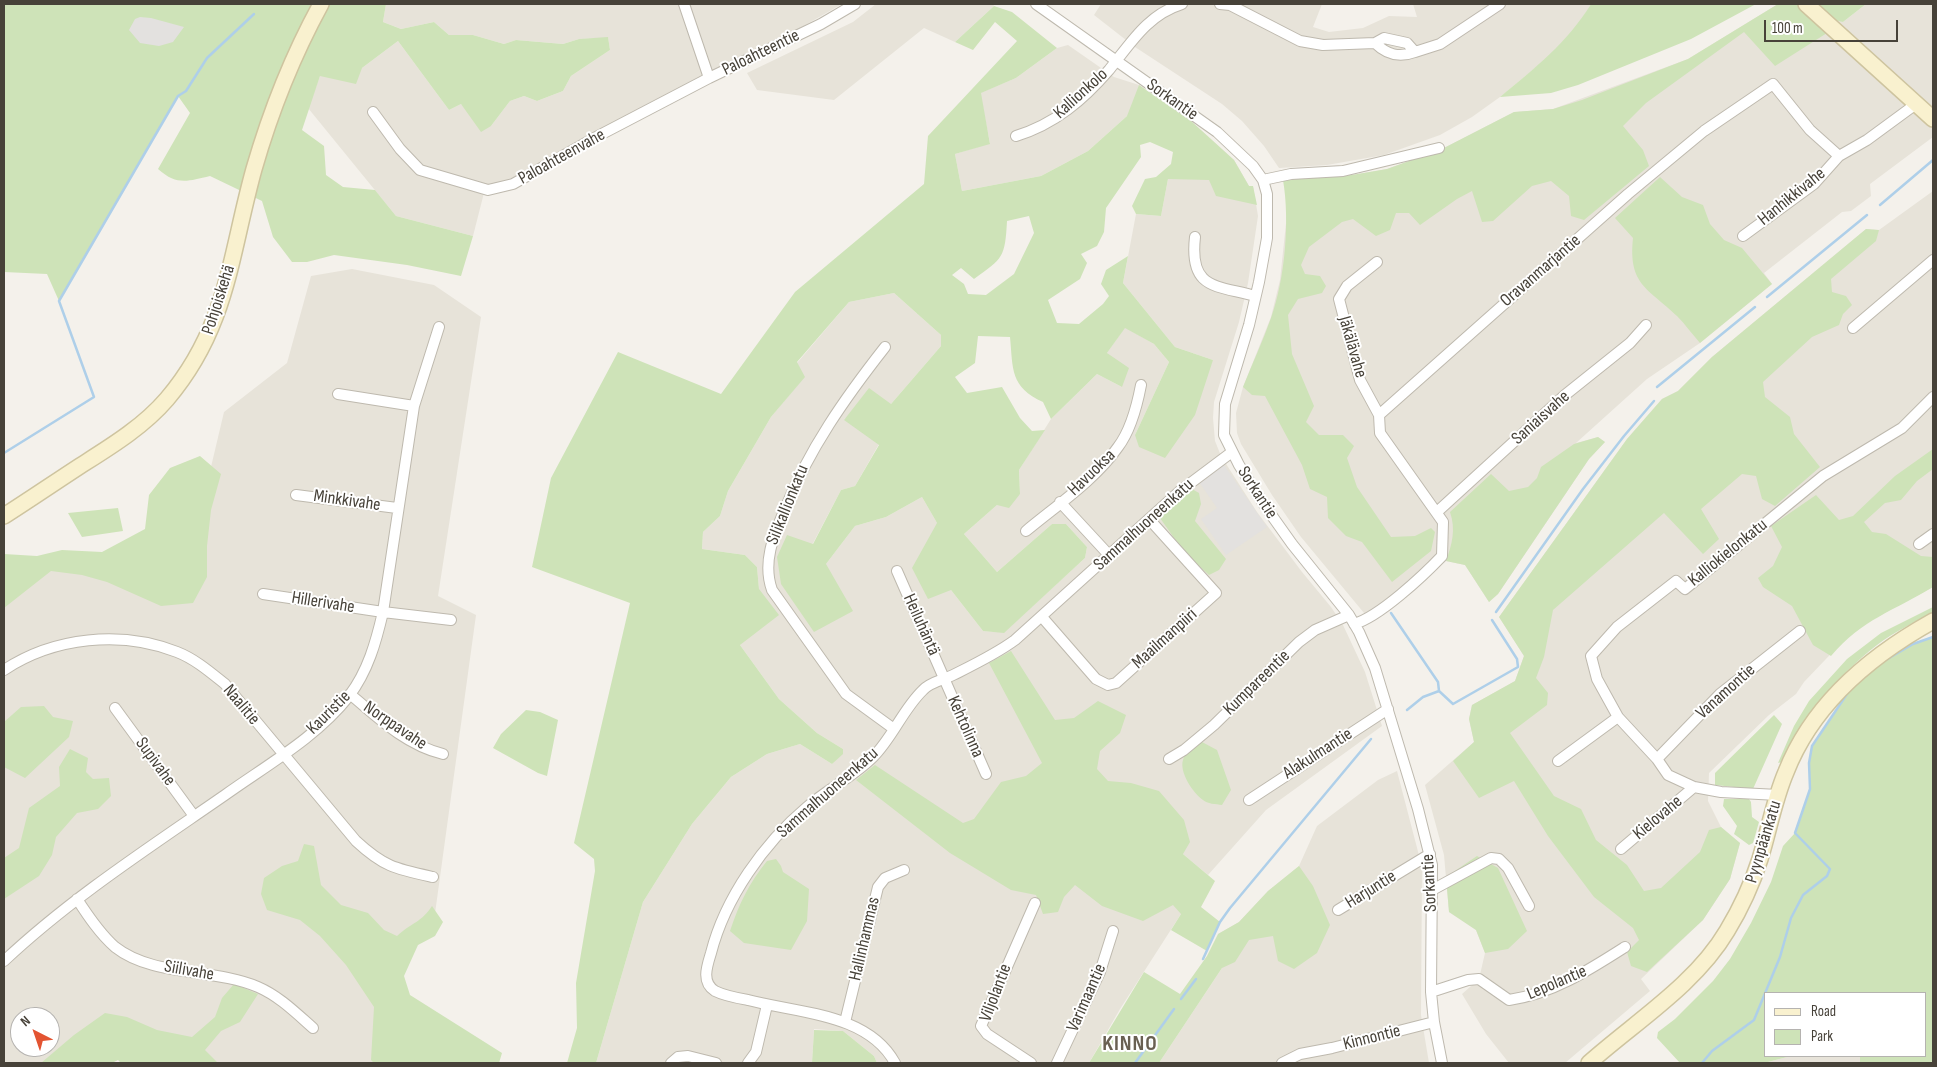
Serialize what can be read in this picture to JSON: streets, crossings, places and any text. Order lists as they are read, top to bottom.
{
  "streets": {
    "main road": ["Pohjoiskehä", "Pyynpäänkatu"],
    "street": [
      "Paloahteentie",
      "Kallionkolo",
      "Sorkantie",
      "Paloahteenvahe",
      "Hanhikkivahe",
      "Oravanmarjantie",
      "Jäkälävahe",
      "Saniaisvahe",
      "Havuoksa",
      "Minkkivahe",
      "Silikallionkatu",
      "Sammalhuoneenkatu",
      "Kalliokielonkatu",
      "Hillerivahe",
      "Heiluhäntä",
      "Maailmanpiiri",
      "Kumpareentie",
      "Vanamontie",
      "Naalitie",
      "Kauristie",
      "Norppavahe",
      "Kehtolinna",
      "Alakulmantie",
      "Supivahe",
      "Kielovahe",
      "Harjuntie",
      "Hallinhammas",
      "Siilivahe",
      "Lepolantie",
      "Viljolantie",
      "Varimaantie",
      "Kinnontie"
    ]
  },
  "crossings": [
    ["Paloahteentie", "Paloahteenvahe"],
    ["Kallionkolo", "Sorkantie"],
    ["Sorkantie", "Sammalhuoneenkatu"],
    ["Sorkantie", "Kumpareentie"],
    ["Sorkantie", "Alakulmantie"],
    ["Sorkantie", "Harjuntie"],
    ["Sorkantie", "Lepolantie"],
    ["Sorkantie", "Kinnontie"],
    ["Hanhikkivahe", "Oravanmarjantie"],
    ["Oravanmarjantie", "Jäkälävahe"],
    ["Havuoksa", "Sammalhuoneenkatu"],
    ["Minkkivahe", "Kauristie"],
    ["Silikallionkatu", "Sammalhuoneenkatu"],
    ["Sammalhuoneenkatu", "Heiluhäntä"],
    ["Sammalhuoneenkatu", "Maailmanpiiri"],
    ["Sammalhuoneenkatu", "Kehtolinna"],
    ["Sammalhuoneenkatu", "Hallinhammas"],
    ["Kalliokielonkatu", "Vanamontie"],
    ["Kalliokielonkatu", "Kielovahe"],
    ["Kalliokielonkatu", "Pyynpäänkatu"],
    ["Hillerivahe", "Kauristie"],
    ["Heiluhäntä", "Kehtolinna"],
    ["Naalitie", "Kauristie"],
    ["Kauristie", "Norppavahe"],
    ["Kauristie", "Supivahe"],
    ["Kauristie", "Siilivahe"]
  ],
  "districts": ["KINNO"],
  "legend": ["Road", "Park"],
  "scale_bar": "100 m",
  "north": "top left"
}
